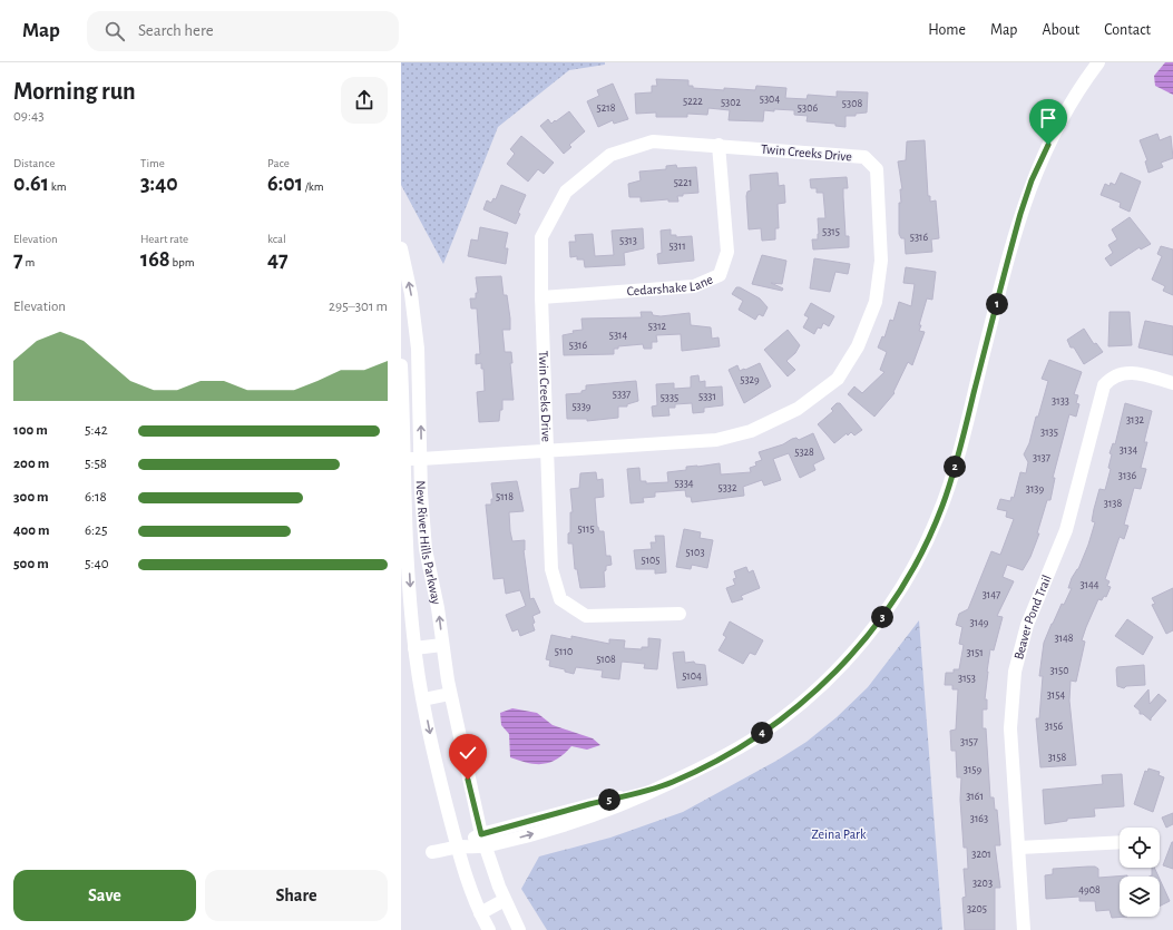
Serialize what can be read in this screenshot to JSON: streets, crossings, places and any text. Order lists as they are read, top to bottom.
{
  "streets": {
    "street": [
      "Twin Creeks Drive",
      "Cedarshake Lane",
      "New River Hills Parkway",
      "Beaver Pond Trail"
    ]
  },
  "crossings": [
    ["Twin Creeks Drive", "Cedarshake Lane"],
    ["Twin Creeks Drive", "New River Hills Parkway"]
  ],
  "parks": ["Zeina Park"],
  "house_numbers": [
    "5304",
    "5222",
    "5302",
    "5308",
    "5218",
    "5306",
    "5221",
    "5315",
    "5316",
    "5313",
    "5311",
    "5312",
    "5314",
    "5316",
    "5329",
    "5337",
    "5331",
    "5335",
    "3133",
    "5339",
    "3132",
    "3135",
    "3134",
    "5328",
    "3137",
    "3136",
    "5334",
    "5332",
    "3139",
    "5118",
    "3138",
    "5115",
    "5103",
    "5105",
    "3144",
    "3147",
    "3149",
    "3148",
    "5110",
    "3151",
    "5108",
    "3150",
    "5104",
    "3153",
    "3154",
    "3156",
    "3157",
    "3158",
    "3159",
    "3161",
    "3163",
    "3201",
    "3203",
    "4908",
    "3205"
  ],
  "page": {
    "header": "Map",
    "search": "Search here",
    "nav": [
      "Home",
      "Map",
      "About",
      "Contact"
    ],
    "heading": ["Morning run", "09:43"],
    "stats": [
      ["Distance", "0.61 km"],
      ["Time", "3:40"],
      ["Pace", "6:01 /km"],
      ["Elevation", "7 m"],
      ["Heart rate", "168 bpm"],
      ["kcal", "47"]
    ],
    "chart": ["Elevation", "295–301 m"],
    "pins": [
      "1",
      "2",
      "3",
      "4",
      "5"
    ],
    "list": [
      {
        "name": "100 m",
        "note": "5:42"
      },
      {
        "name": "200 m",
        "note": "5:58"
      },
      {
        "name": "300 m",
        "note": "6:18"
      },
      {
        "name": "400 m",
        "note": "6:25"
      },
      {
        "name": "500 m",
        "note": "5:40"
      }
    ],
    "buttons": ["Save", "Share"]
  }
}
